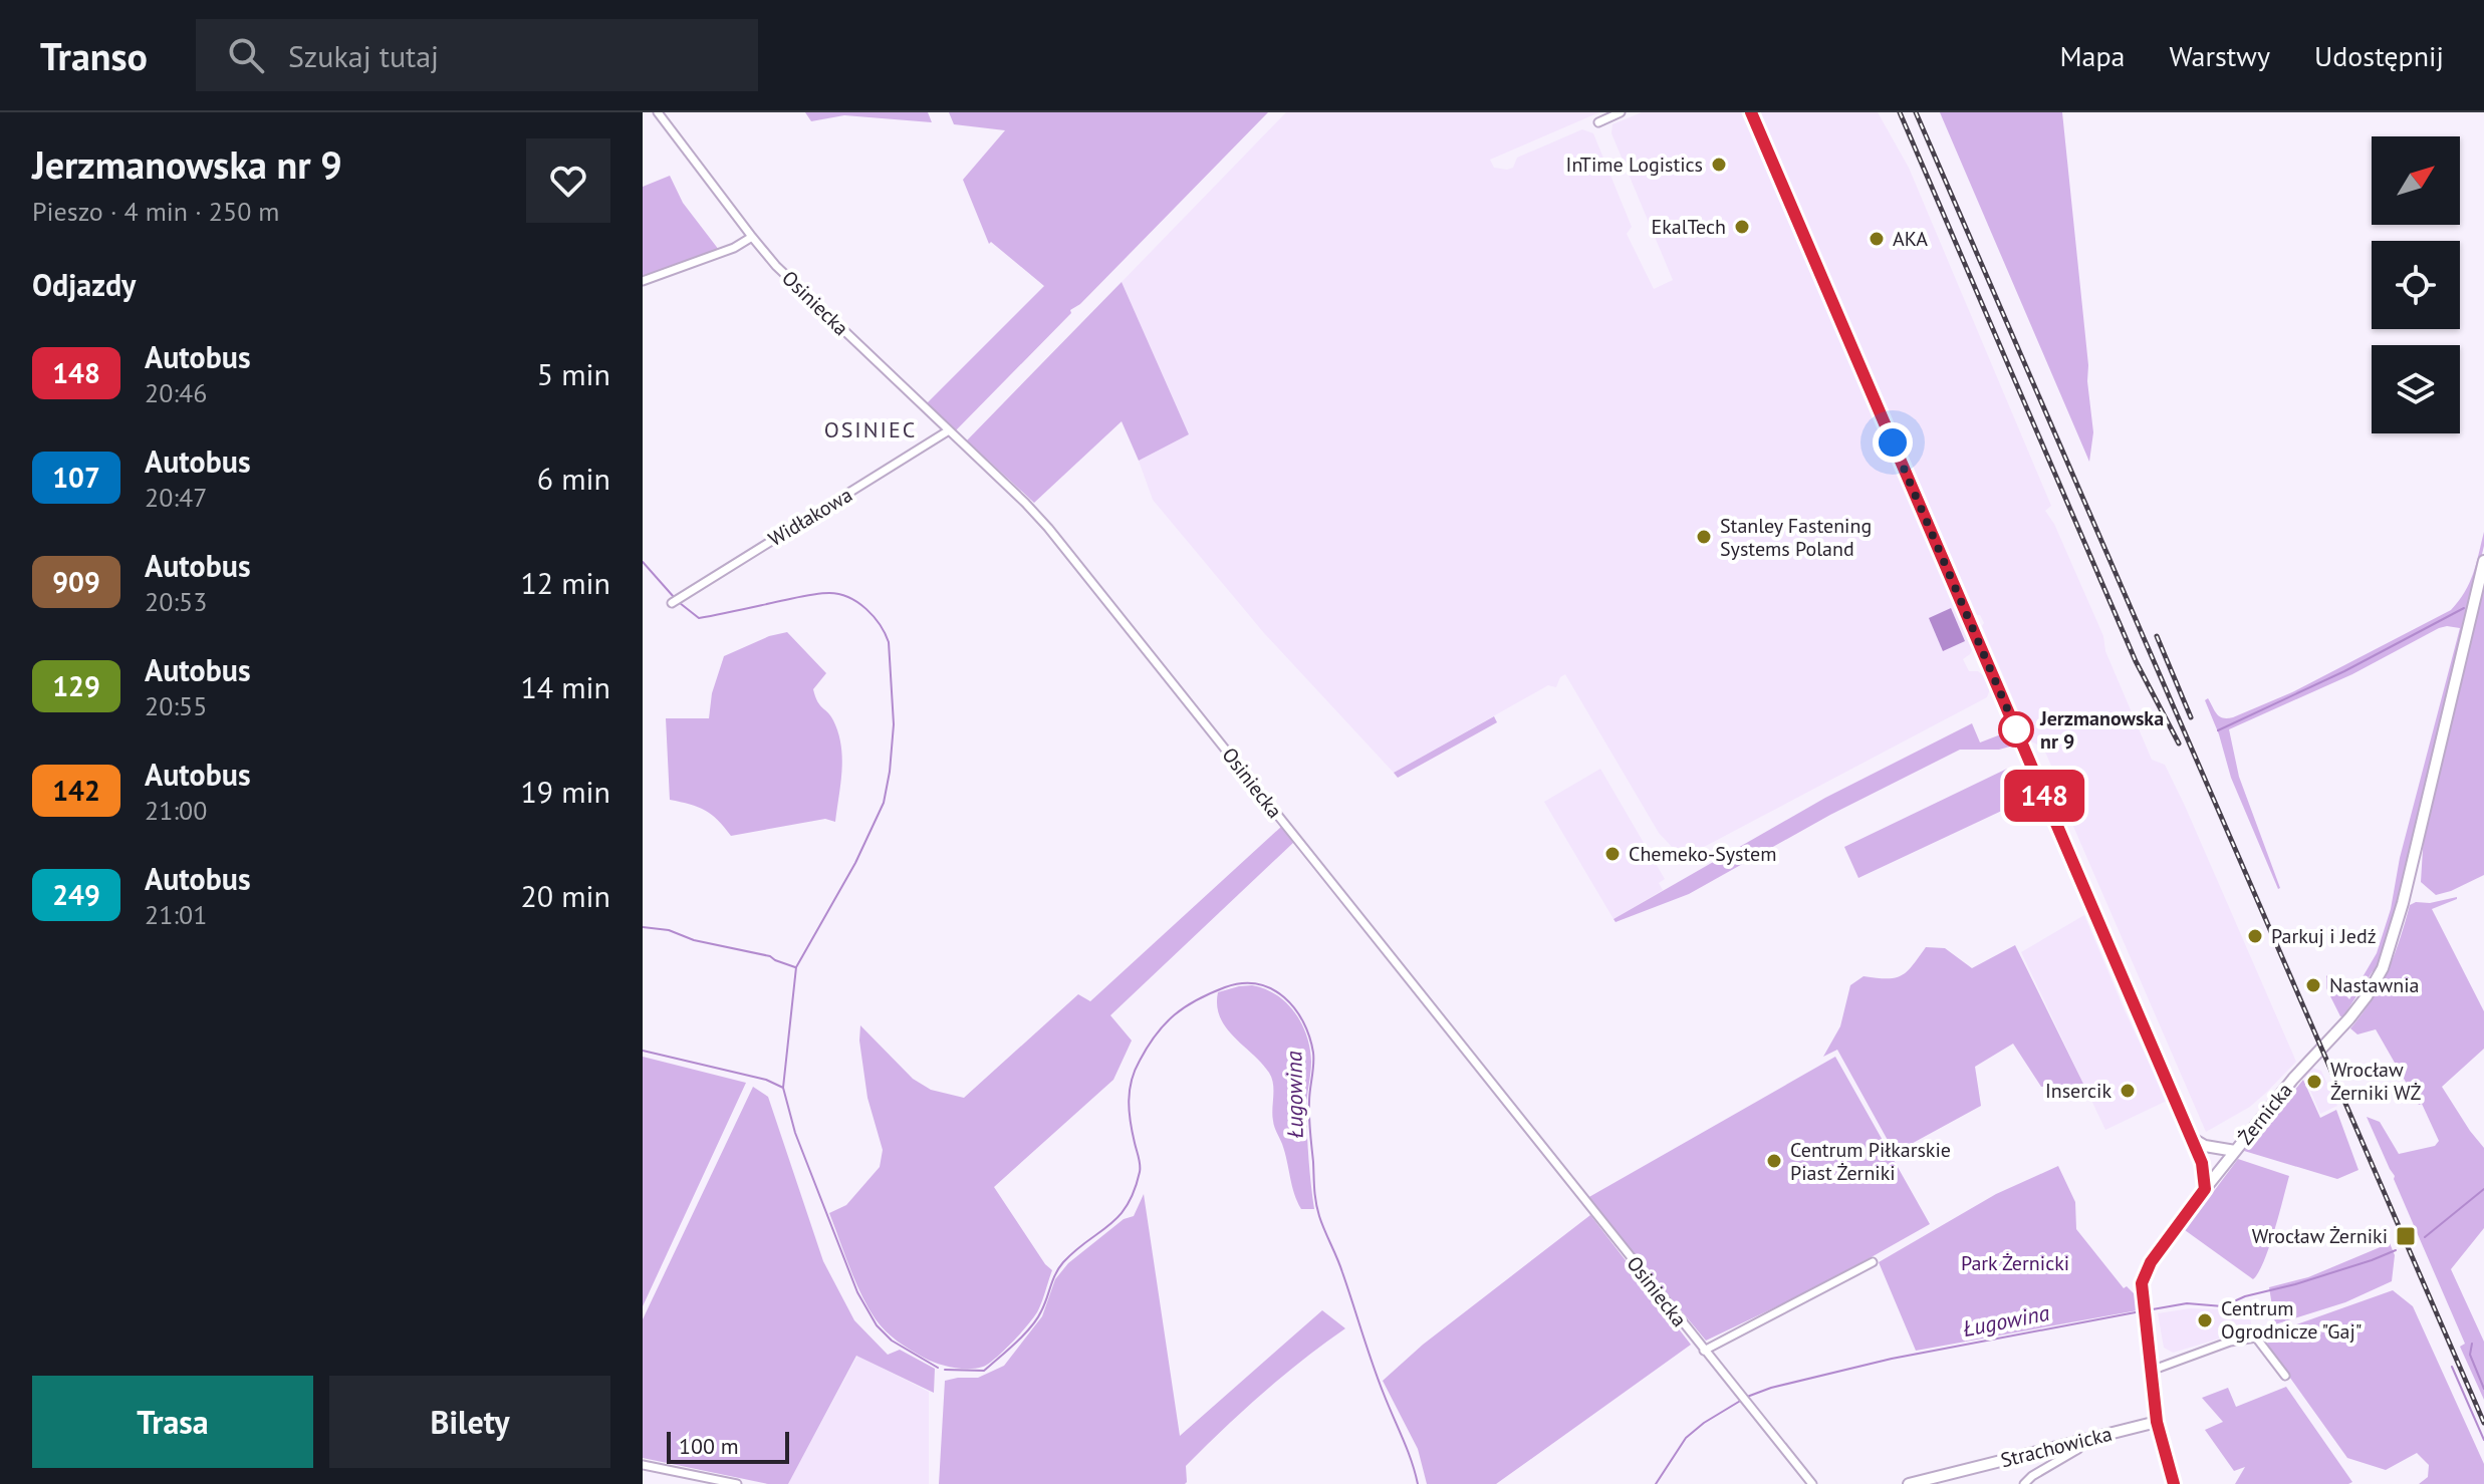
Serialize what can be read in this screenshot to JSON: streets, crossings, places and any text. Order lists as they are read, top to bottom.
{
  "streets": {
    "street": [
      "Osiniecka",
      "Widłakowa",
      "Żernicka",
      "Strachowicka"
    ]
  },
  "crossings": [
    ["Osiniecka", "Widłakowa"],
    ["Żernicka", "Strachowicka"]
  ],
  "districts": ["OSINIEC"],
  "water": ["Ługowina"],
  "parks": ["Park Żernicki"],
  "places": {
    "other": [
      "InTime Logistics",
      "EkalTech",
      "AKA",
      "Stanley Fastening Systems Poland",
      "Jerzmanowska nr 9",
      "Chemeko-System",
      "Parkuj i Jedź",
      "Nastawnia",
      "Wrocław Żerniki WŻ",
      "Insercik",
      "Centrum Piłkarskie Piast Żerniki",
      "Centrum Ogrodnicze \"Gaj\""
    ],
    "transit": ["Wrocław Żerniki"]
  },
  "lines": ["bus line 148"],
  "scale_bar": "100 m",
  "north": "top right",
  "page": {
    "header": "Transo",
    "search": "Szukaj tutaj",
    "nav": ["Mapa", "Warstwy", "Udostępnij"],
    "heading": [
      ["Jerzmanowska nr 9", "Pieszo · 4 min · 250 m"],
      "Odjazdy"
    ],
    "on_map": "148",
    "list": [
      {
        "mark": "148",
        "name": "Autobus",
        "note": "20:46",
        "value": "5 min"
      },
      {
        "mark": "107",
        "name": "Autobus",
        "note": "20:47",
        "value": "6 min"
      },
      {
        "mark": "909",
        "name": "Autobus",
        "note": "20:53",
        "value": "12 min"
      },
      {
        "mark": "129",
        "name": "Autobus",
        "note": "20:55",
        "value": "14 min"
      },
      {
        "mark": "142",
        "name": "Autobus",
        "note": "21:00",
        "value": "19 min"
      },
      {
        "mark": "249",
        "name": "Autobus",
        "note": "21:01",
        "value": "20 min"
      }
    ],
    "buttons": ["Trasa", "Bilety"],
    "scale": "100 m"
  }
}
